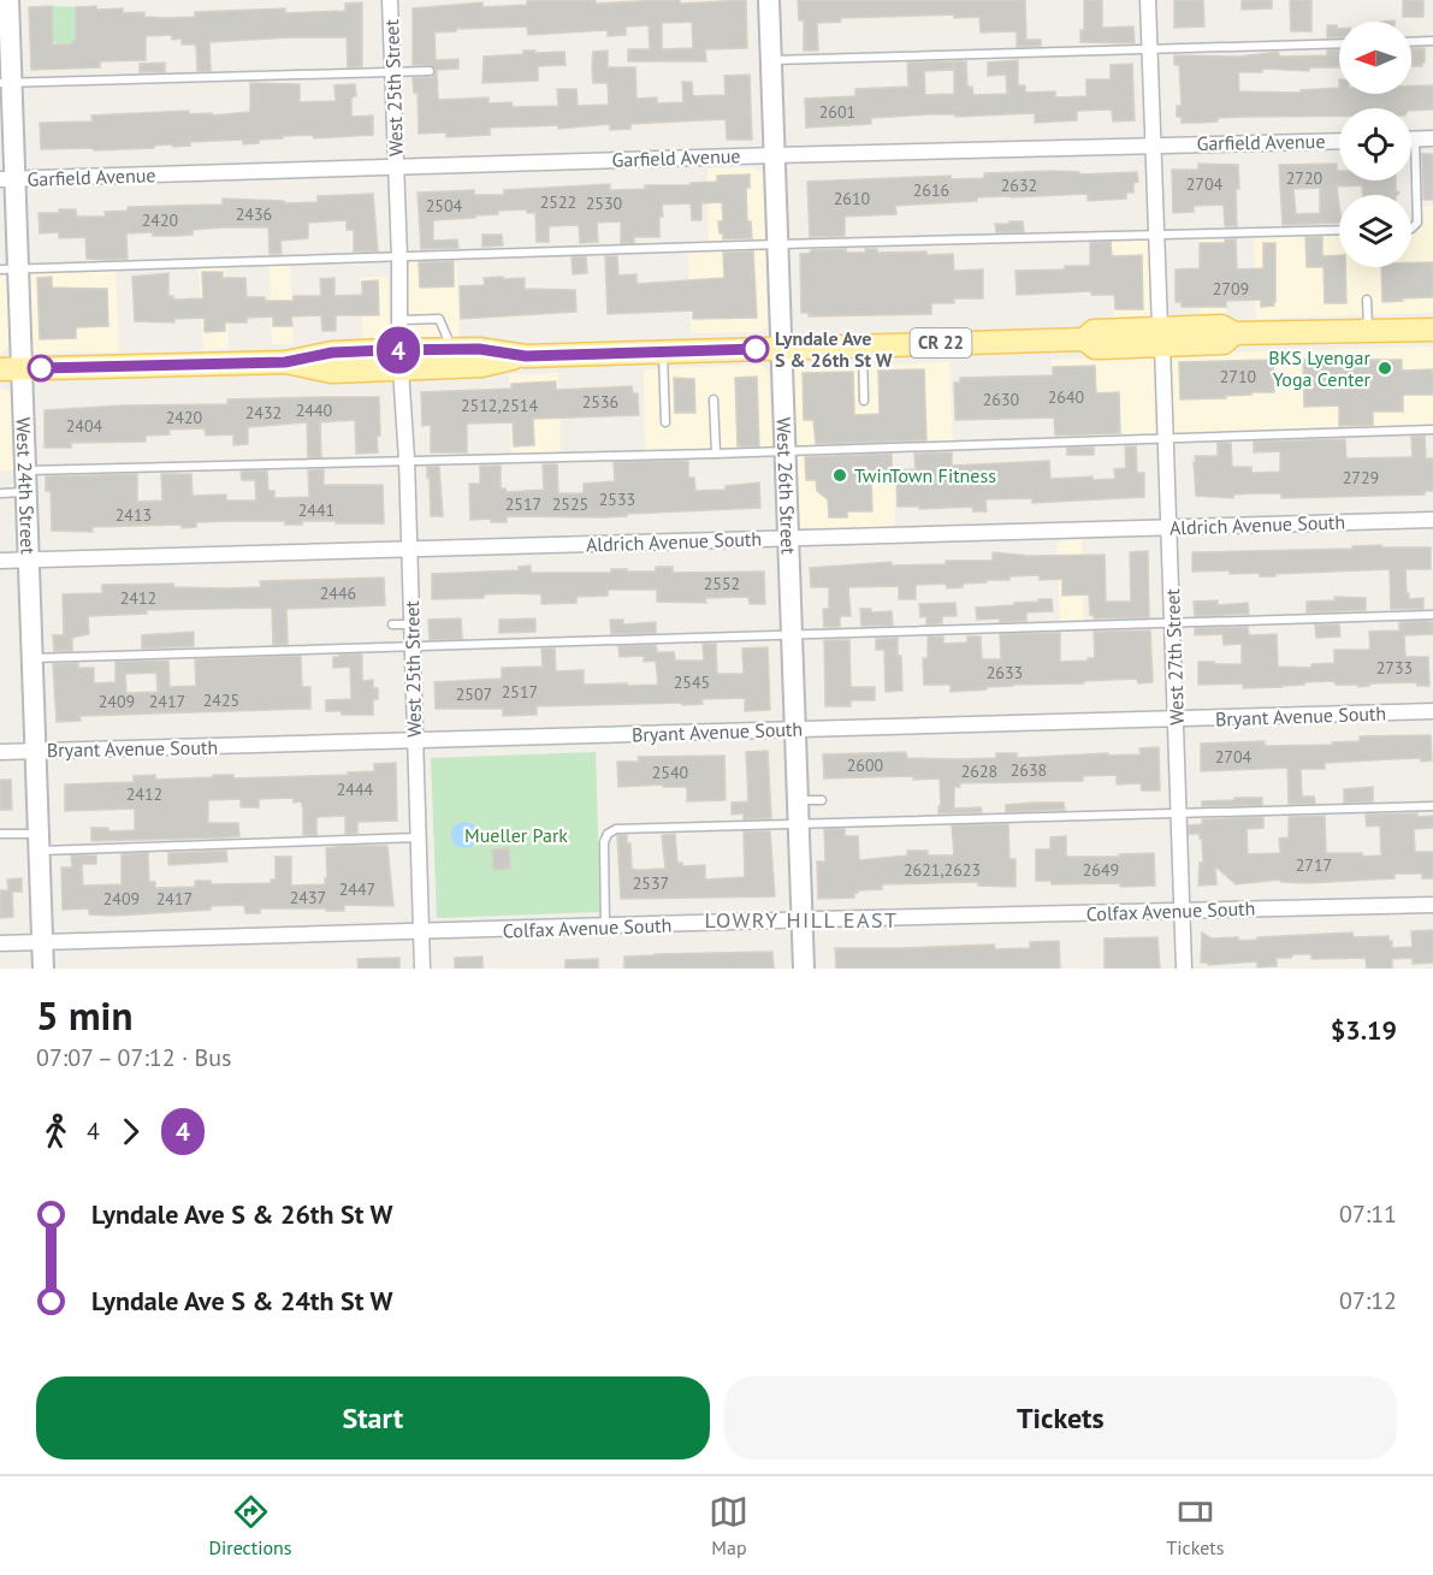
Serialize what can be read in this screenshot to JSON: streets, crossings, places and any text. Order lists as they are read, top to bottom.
{
  "streets": {
    "main road": ["CR 22"],
    "street": [
      "West 25th Street",
      "Garfield Avenue",
      "West 24th Street",
      "West 26th Street",
      "Aldrich Avenue South",
      "West 27th Street",
      "Bryant Avenue South",
      "Colfax Avenue South"
    ]
  },
  "crossings": [
    ["West 25th Street", "Garfield Avenue"],
    ["West 25th Street", "CR 22"],
    ["West 25th Street", "Aldrich Avenue South"],
    ["West 25th Street", "Bryant Avenue South"],
    ["West 25th Street", "Colfax Avenue South"],
    ["Garfield Avenue", "West 24th Street"],
    ["Garfield Avenue", "West 26th Street"],
    ["Garfield Avenue", "West 27th Street"],
    ["CR 22", "West 24th Street"],
    ["CR 22", "West 26th Street"],
    ["CR 22", "West 27th Street"],
    ["West 24th Street", "Aldrich Avenue South"],
    ["West 24th Street", "Bryant Avenue South"],
    ["West 24th Street", "Colfax Avenue South"],
    ["West 26th Street", "Aldrich Avenue South"],
    ["West 26th Street", "Bryant Avenue South"],
    ["West 26th Street", "Colfax Avenue South"],
    ["Aldrich Avenue South", "West 27th Street"],
    ["West 27th Street", "Bryant Avenue South"],
    ["West 27th Street", "Colfax Avenue South"]
  ],
  "districts": ["LOWRY HILL EAST"],
  "parks": ["Mueller Park"],
  "places": ["Lyndale Ave S & 26th St W", "BKS Lyengar Yoga Center", "TwinTown Fitness"],
  "lines": ["bus line 4"],
  "house_numbers": [
    "2601",
    "2720",
    "2704",
    "2632",
    "2616",
    "2610",
    "2522",
    "2530",
    "2504",
    "2436",
    "2420",
    "2709",
    "2710",
    "2640",
    "2630",
    "2536",
    "2512,2514",
    "2440",
    "2432",
    "2420",
    "2404",
    "2729",
    "2533",
    "2517",
    "2525",
    "2441",
    "2413",
    "2552",
    "2446",
    "2412",
    "2733",
    "2633",
    "2545",
    "2517",
    "2507",
    "2425",
    "2409",
    "2417",
    "2704",
    "2600",
    "2638",
    "2628",
    "2540",
    "2444",
    "2412",
    "2717",
    "2621,2623",
    "2649",
    "2537",
    "2447",
    "2437",
    "2409",
    "2417"
  ],
  "north": "left",
  "page": {
    "on_map": "4",
    "heading": ["5 min", "07:07 – 07:12 · Bus", "$3.19"],
    "legs": ["4", "4"],
    "list": [
      {
        "name": "Lyndale Ave S & 26th St W",
        "value": "07:11"
      },
      {
        "name": "Lyndale Ave S & 24th St W",
        "value": "07:12"
      }
    ],
    "buttons": ["Start", "Tickets"],
    "tabs": ["Directions", "Map", "Tickets"]
  }
}
